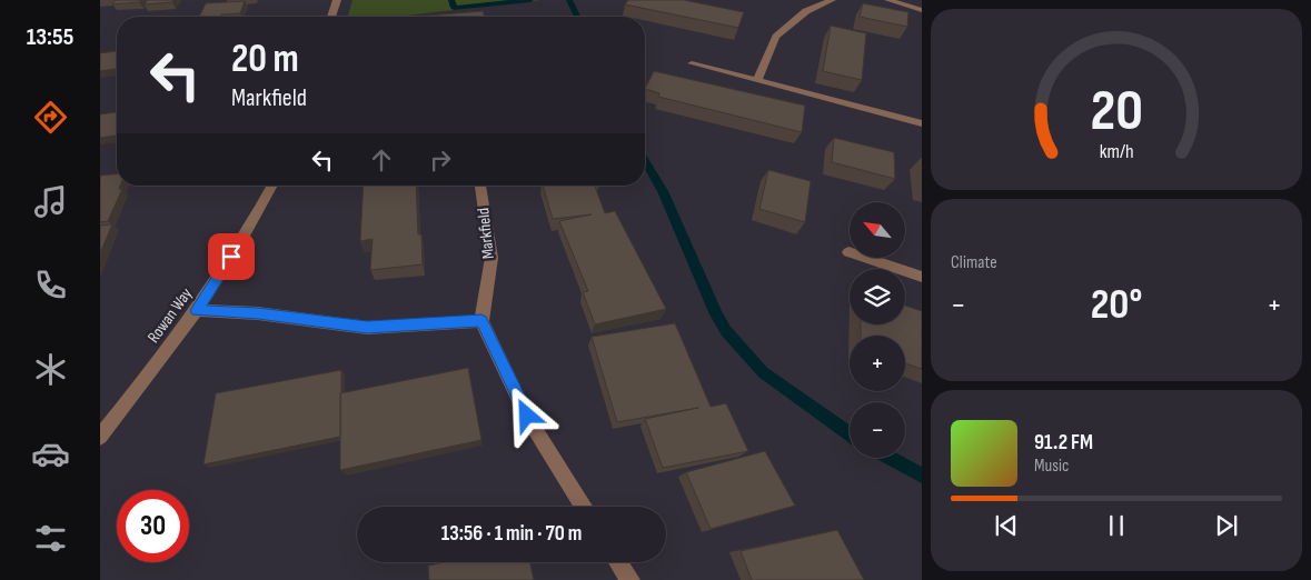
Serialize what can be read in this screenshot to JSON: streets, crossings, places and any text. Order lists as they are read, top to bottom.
{
  "streets": {
    "street": ["Markfield", "Rowan Way"]
  },
  "north": "top left",
  "page": {
    "tabs": "13:55",
    "turn": ["20 m", "Markfield"],
    "tile": "Climate",
    "map_buttons": ["+", "−"],
    "heat": ["−", "20°", "+"],
    "song": ["91.2 FM", "Music"],
    "limit": "30",
    "trip": "13:56 · 1 min · 70 m",
    "gauge": ["20", "km/h"]
  }
}
